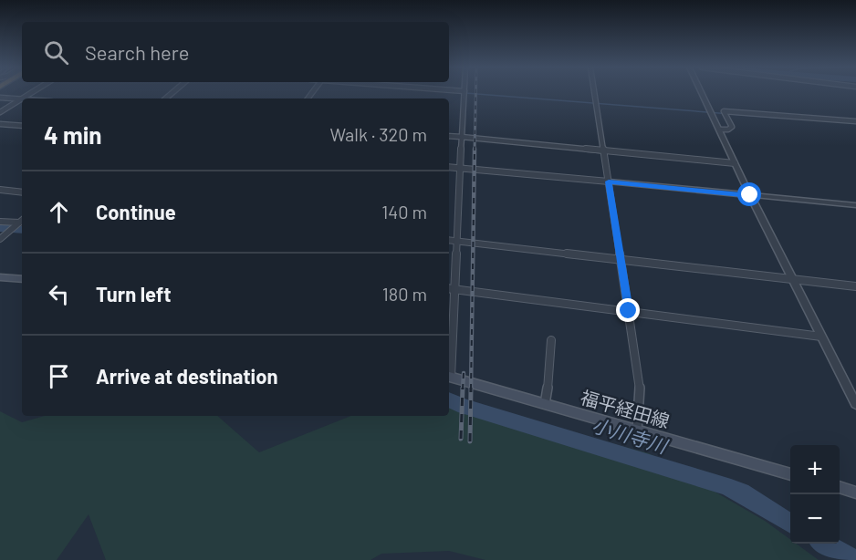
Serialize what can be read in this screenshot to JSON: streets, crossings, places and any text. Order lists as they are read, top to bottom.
{
  "streets": {
    "main road": ["福平経田線"]
  },
  "water": ["小川寺川"],
  "page": {
    "search": "Search here",
    "heading": ["4 min", "Walk · 320 m"],
    "list": [
      ["Continue", "140 m"],
      ["Turn left", "180 m"],
      "Arrive at destination"
    ],
    "map_buttons": ["+", "−"]
  }
}
